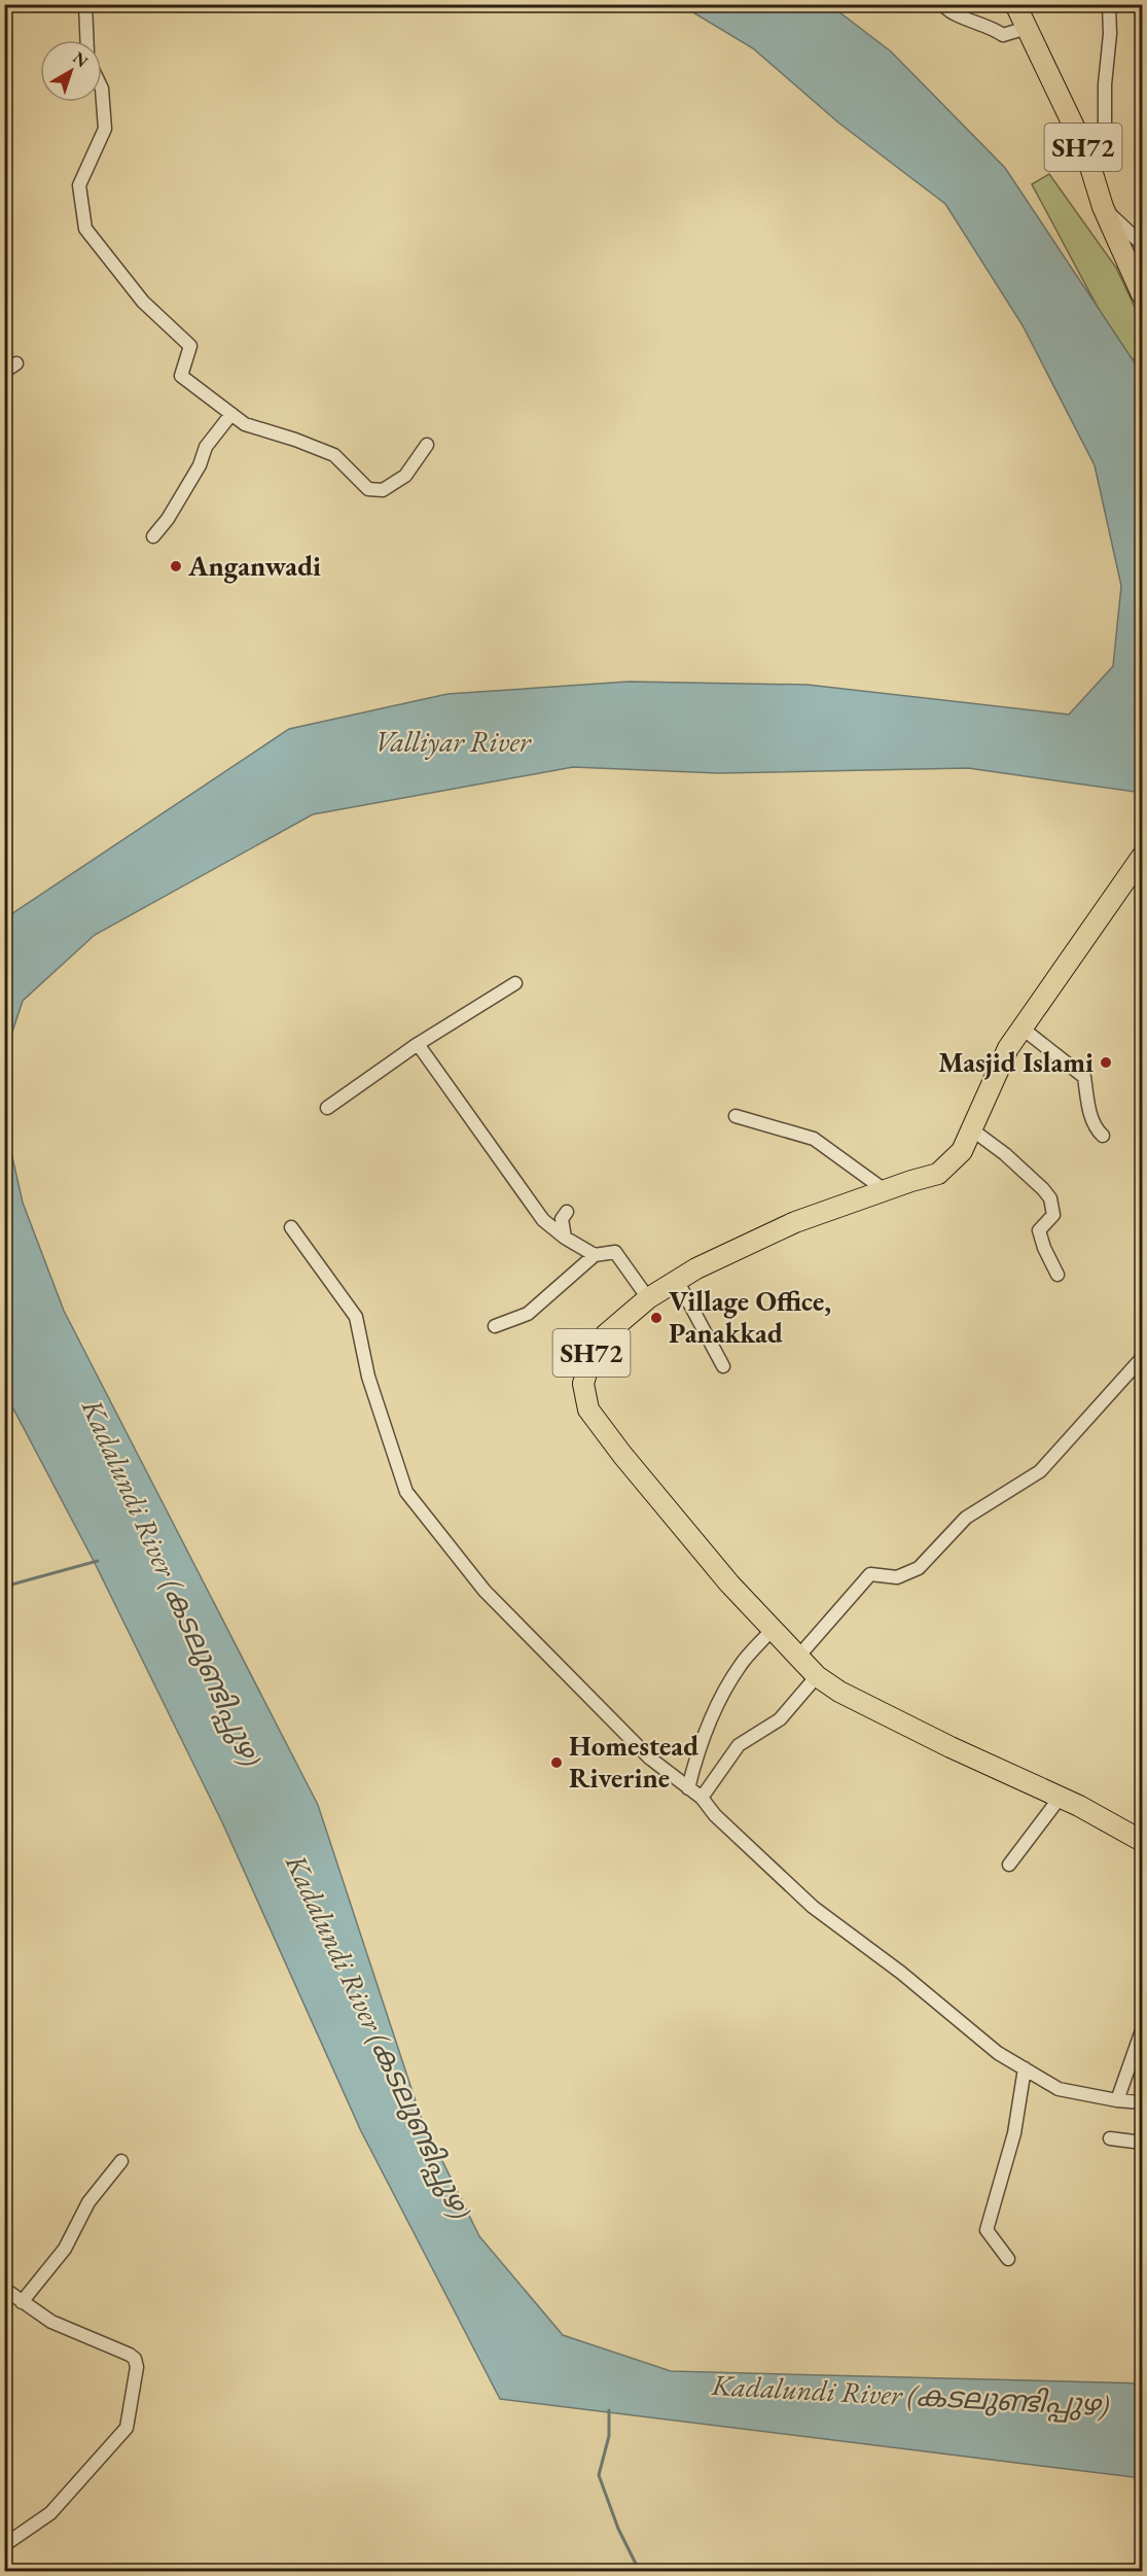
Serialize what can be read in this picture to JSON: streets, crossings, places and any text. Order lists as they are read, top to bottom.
{
  "streets": {
    "main road": ["SH72"]
  },
  "water": ["Valliyar River", "Kadalundi River (കടലുണ്ടിപ്പുഴ)"],
  "places": [
    "Anganwadi",
    "Masjid Islami",
    "Village Office, Panakkad",
    "Homestead Riverine"
  ],
  "north": "top right"
}
